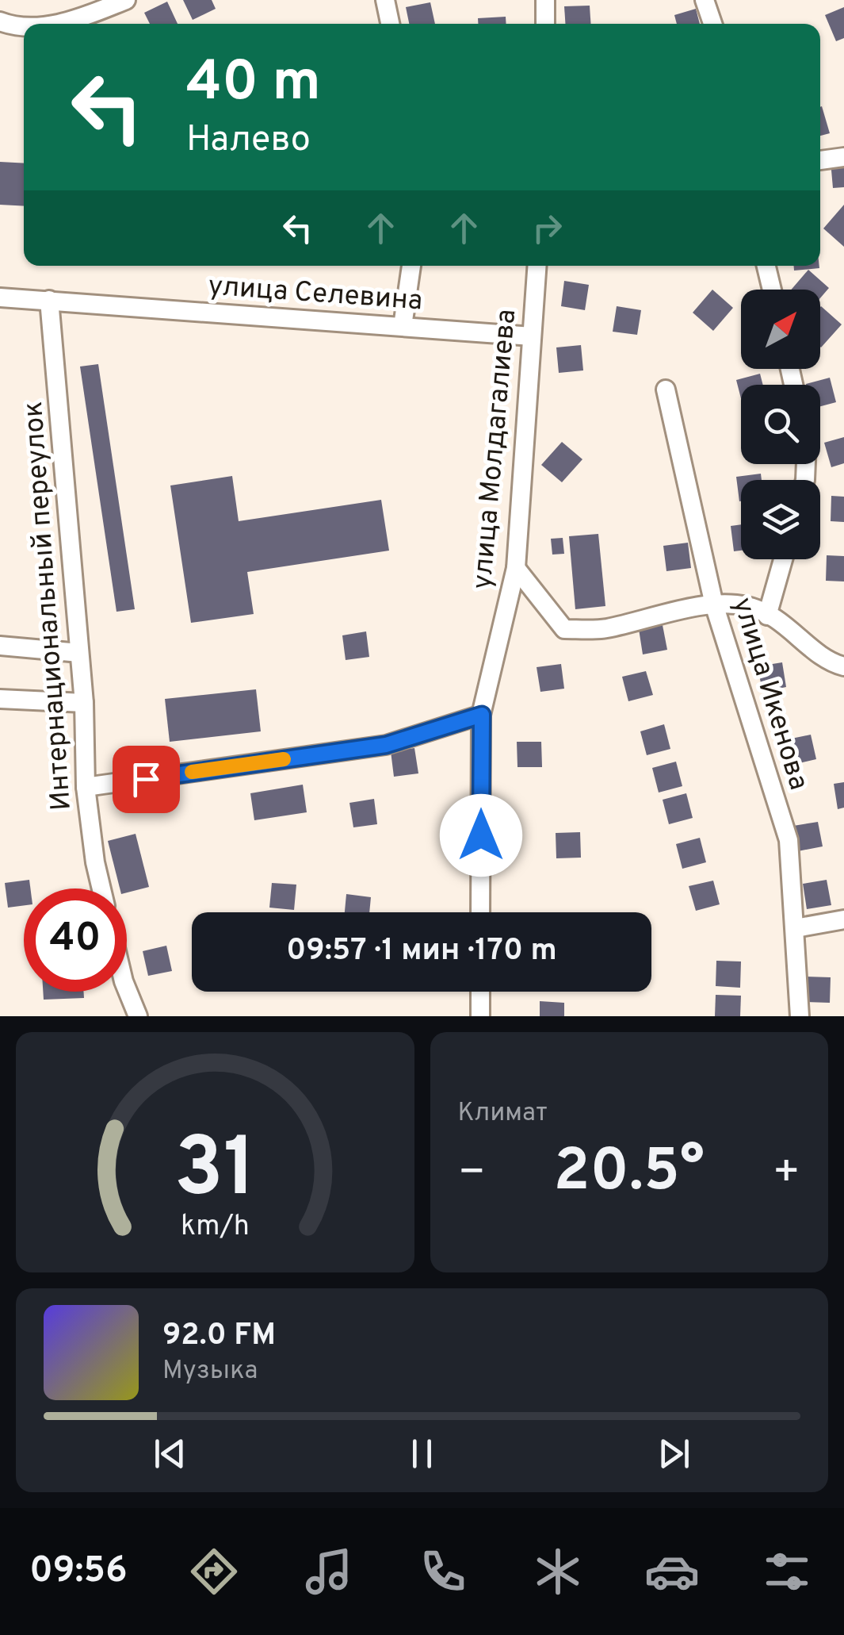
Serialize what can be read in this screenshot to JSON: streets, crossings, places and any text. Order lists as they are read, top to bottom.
{
  "streets": {
    "street": [
      "улица Селевина",
      "улица Молдагалиева",
      "Интернациональный переулок",
      "улица Икенова"
    ]
  },
  "crossings": [
    ["улица Селевина", "улица Молдагалиева"],
    ["улица Селевина", "Интернациональный переулок"]
  ],
  "north": "top right",
  "page": {
    "turn": ["40 m", "Налево"],
    "limit": "40",
    "trip": "09:57 · 1 мин · 170 m",
    "tile": "Климат",
    "heat": ["−", "20.5°", "+"],
    "song": ["92.0 FM", "Музыка"],
    "tabs": "09:56",
    "gauge": ["31", "km/h"]
  }
}
